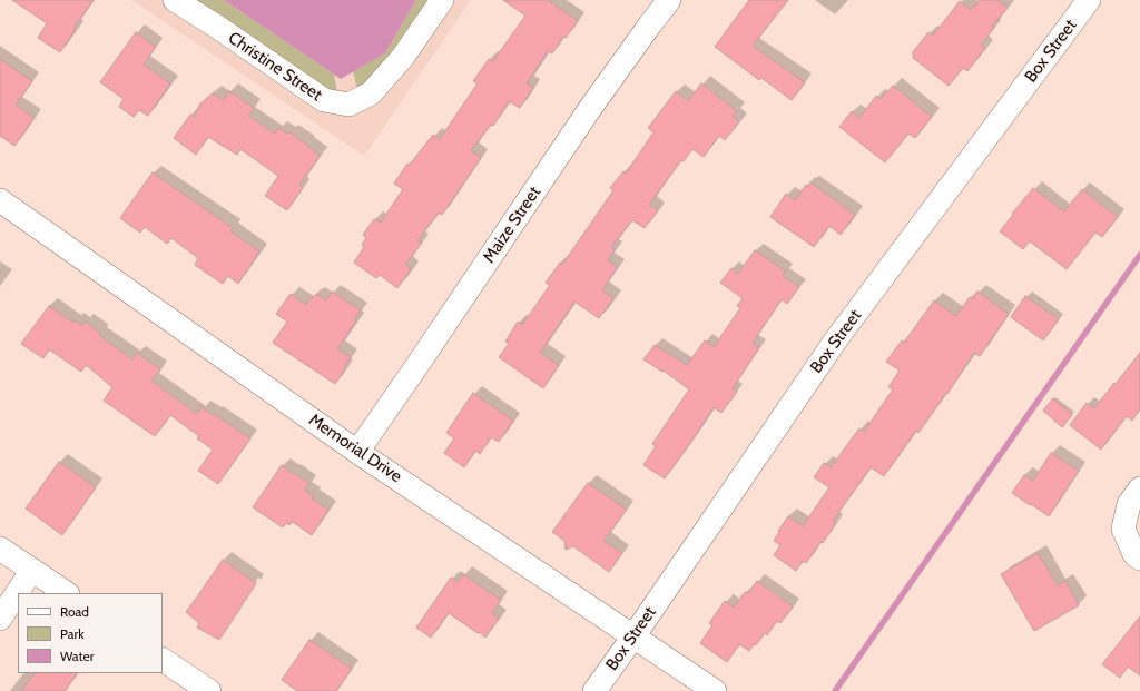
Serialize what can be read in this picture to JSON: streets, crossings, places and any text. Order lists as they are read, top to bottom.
{
  "streets": {
    "street": [
      "Box Street",
      "Christine Street",
      "Maize Street",
      "Memorial Drive"
    ]
  },
  "crossings": [
    ["Box Street", "Memorial Drive"],
    ["Maize Street", "Memorial Drive"]
  ],
  "legend": ["Road", "Park", "Water"]
}
